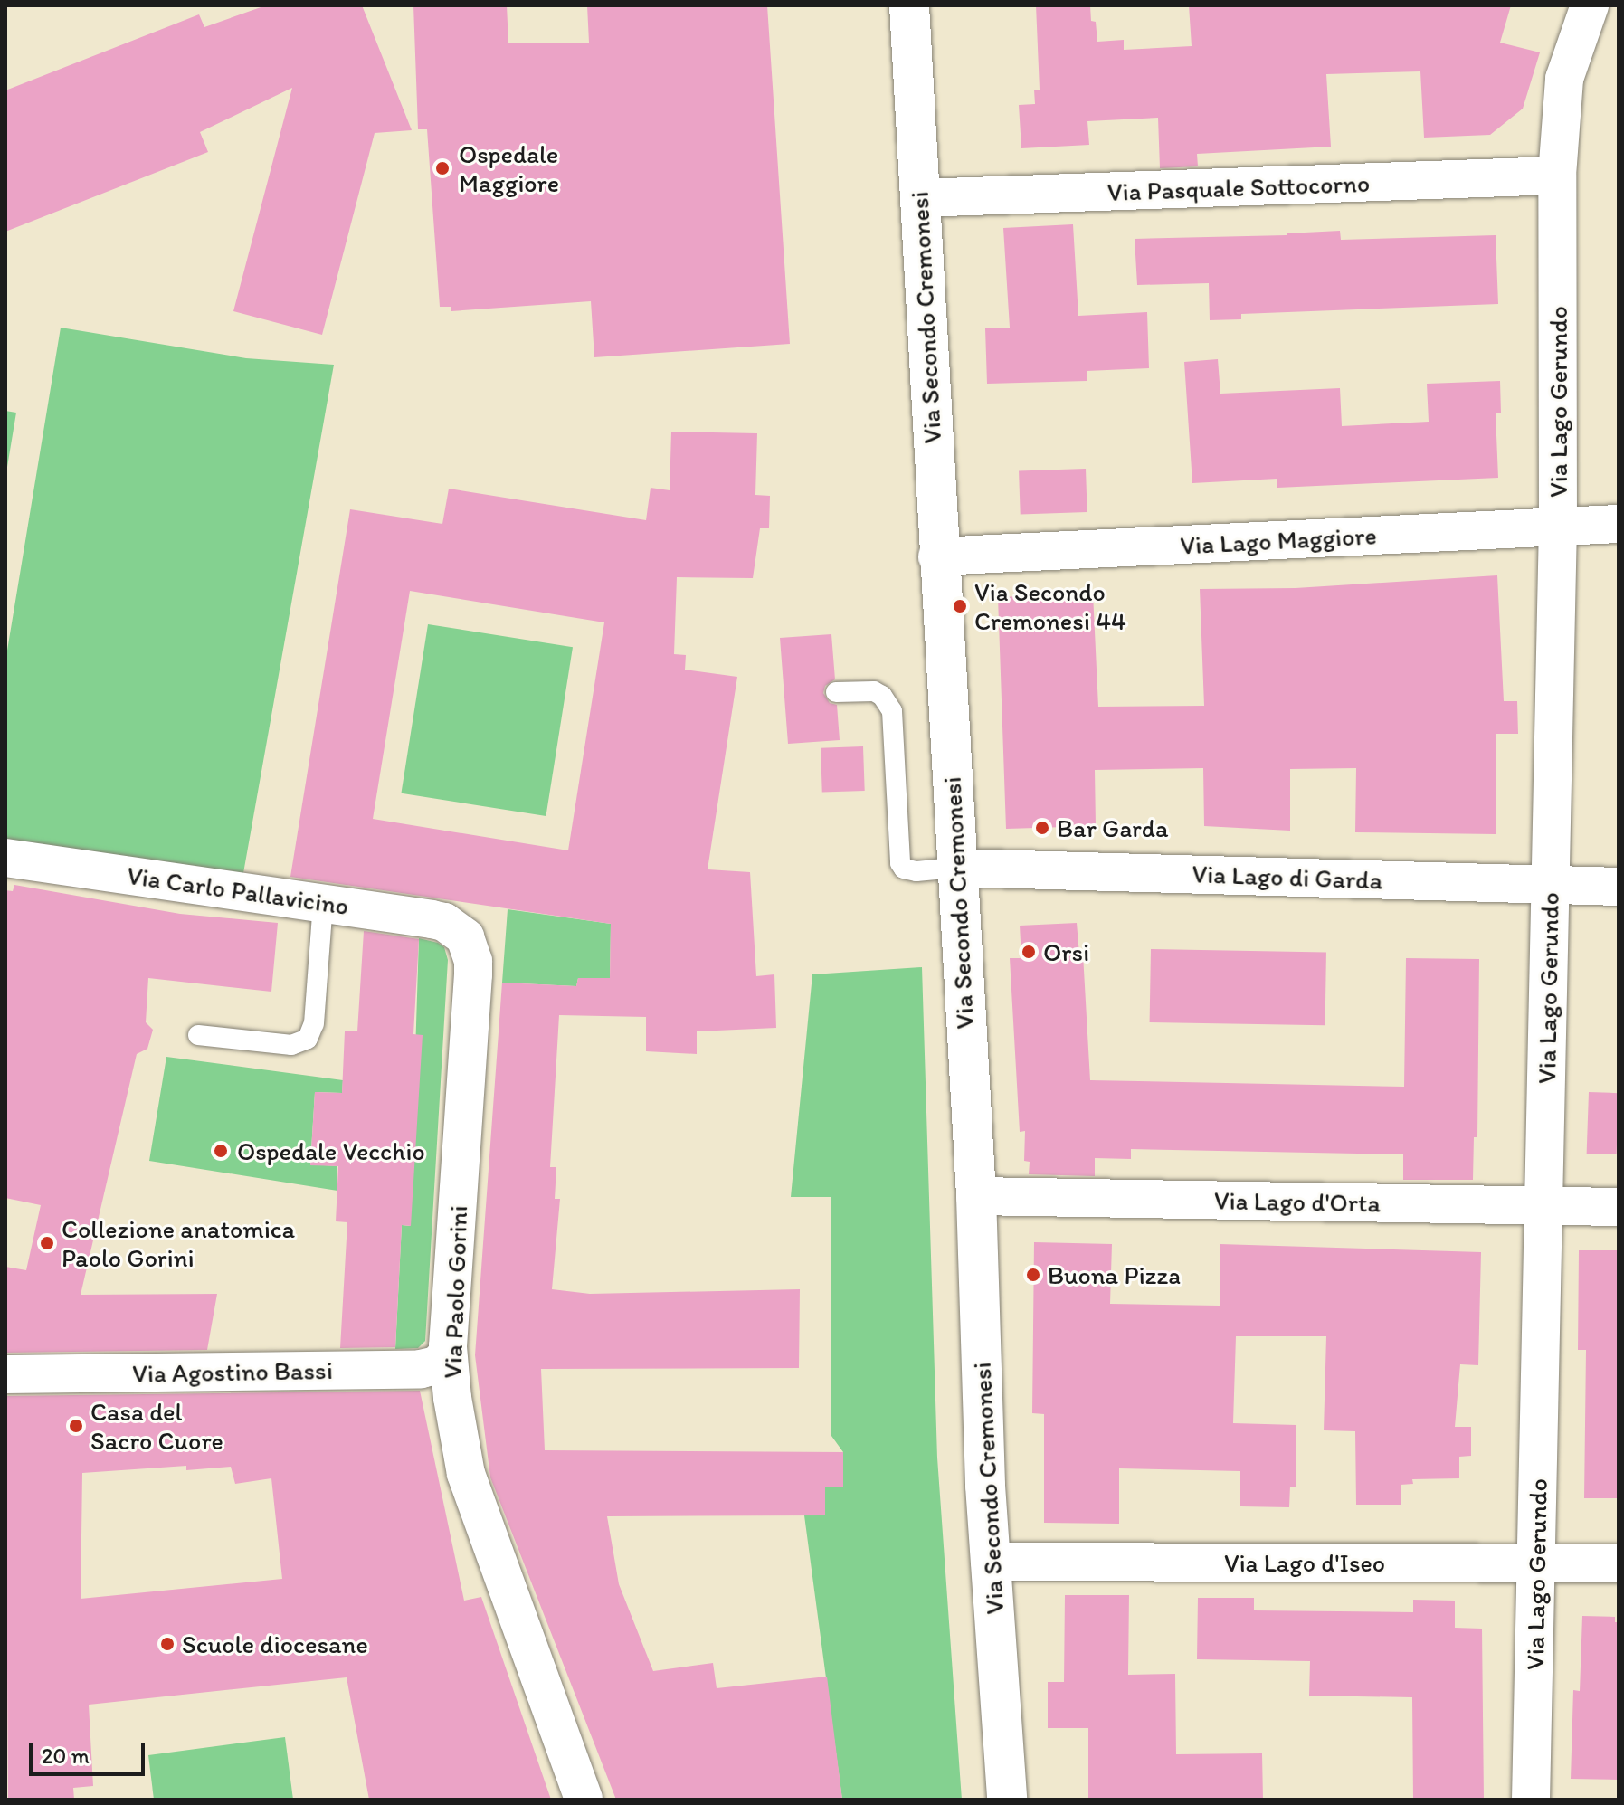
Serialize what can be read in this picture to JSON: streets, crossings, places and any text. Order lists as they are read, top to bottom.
{
  "streets": {
    "street": [
      "Via Pasquale Sottocorno",
      "Via Secondo Cremonesi",
      "Via Lago Gerundo",
      "Via Lago Maggiore",
      "Via Lago di Garda",
      "Via Carlo Pallavicino",
      "Via Lago d'Orta",
      "Via Paolo Gorini",
      "Via Agostino Bassi",
      "Via Lago d'Iseo"
    ]
  },
  "crossings": [
    ["Via Pasquale Sottocorno", "Via Secondo Cremonesi"],
    ["Via Pasquale Sottocorno", "Via Lago Gerundo"],
    ["Via Secondo Cremonesi", "Via Lago Maggiore"],
    ["Via Secondo Cremonesi", "Via Lago di Garda"],
    ["Via Secondo Cremonesi", "Via Lago d'Orta"],
    ["Via Secondo Cremonesi", "Via Lago d'Iseo"],
    ["Via Lago Gerundo", "Via Lago Maggiore"],
    ["Via Lago Gerundo", "Via Lago di Garda"],
    ["Via Lago Gerundo", "Via Lago d'Orta"],
    ["Via Lago Gerundo", "Via Lago d'Iseo"],
    ["Via Carlo Pallavicino", "Via Paolo Gorini"],
    ["Via Paolo Gorini", "Via Agostino Bassi"]
  ],
  "places": [
    "Ospedale Maggiore",
    "Via Secondo Cremonesi 44",
    "Bar Garda",
    "Orsi",
    "Ospedale Vecchio",
    "Collezione anatomica Paolo Gorini",
    "Buona Pizza",
    "Casa del Sacro Cuore",
    "Scuole diocesane"
  ],
  "scale_bar": "20 m"
}
